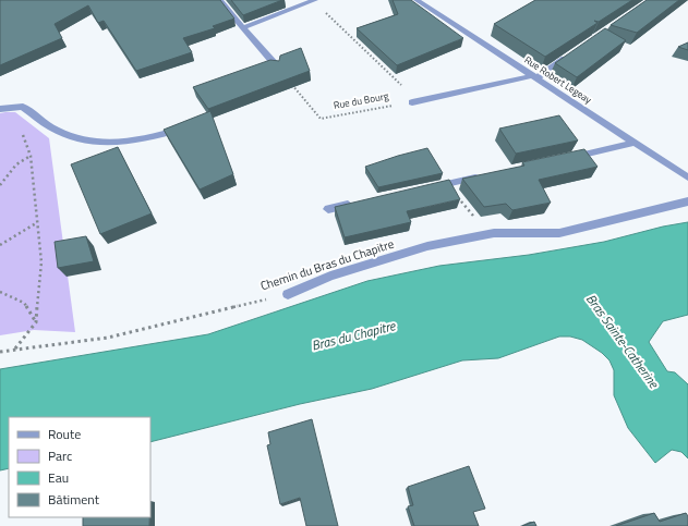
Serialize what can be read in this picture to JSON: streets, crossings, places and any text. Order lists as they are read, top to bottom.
{
  "streets": {
    "street": ["Rue Robert Legeay", "Chemin du Bras du Chapitre"],
    "path": ["Rue du Bourg"]
  },
  "water": ["Bras du Chapitre", "Bras Sainte-Catherine"],
  "legend": [
    "Route",
    "Parc",
    "Eau",
    "Bâtiment"
  ]
}
